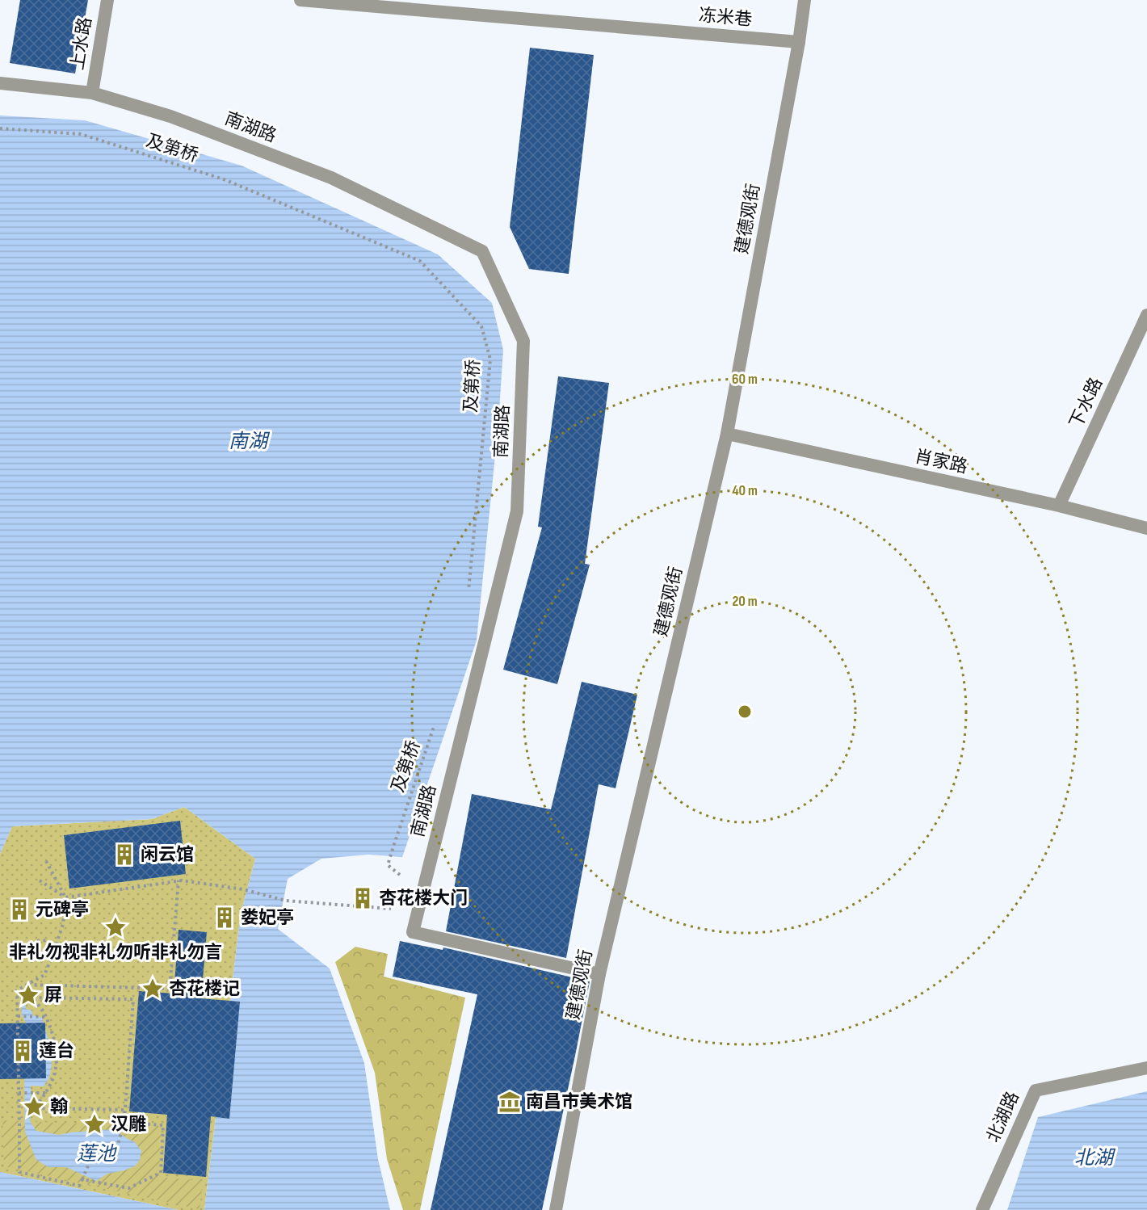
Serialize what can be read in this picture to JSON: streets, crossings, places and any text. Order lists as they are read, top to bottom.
{
  "streets": {
    "street": [
      "冻米巷",
      "上水路",
      "南湖路",
      "建德观街",
      "下水路",
      "肖家路",
      "北湖路"
    ],
    "path": ["及第桥"]
  },
  "crossings": [
    ["冻米巷", "建德观街"],
    ["上水路", "南湖路"],
    ["南湖路", "及第桥"],
    ["南湖路", "建德观街"],
    ["建德观街", "肖家路"],
    ["下水路", "肖家路"]
  ],
  "water": ["南湖", "莲池", "北湖"],
  "places": {
    "building": [
      "闲云馆",
      "杏花楼大门",
      "元碑亭",
      "娄妃亭",
      "莲台"
    ],
    "place": [
      "非礼勿视非礼勿听非礼勿言",
      "杏花楼记",
      "屏",
      "翰",
      "汉雕"
    ],
    "museum": ["南昌市美术馆"]
  },
  "rings": ["60 m", "40 m", "20 m"]
}
